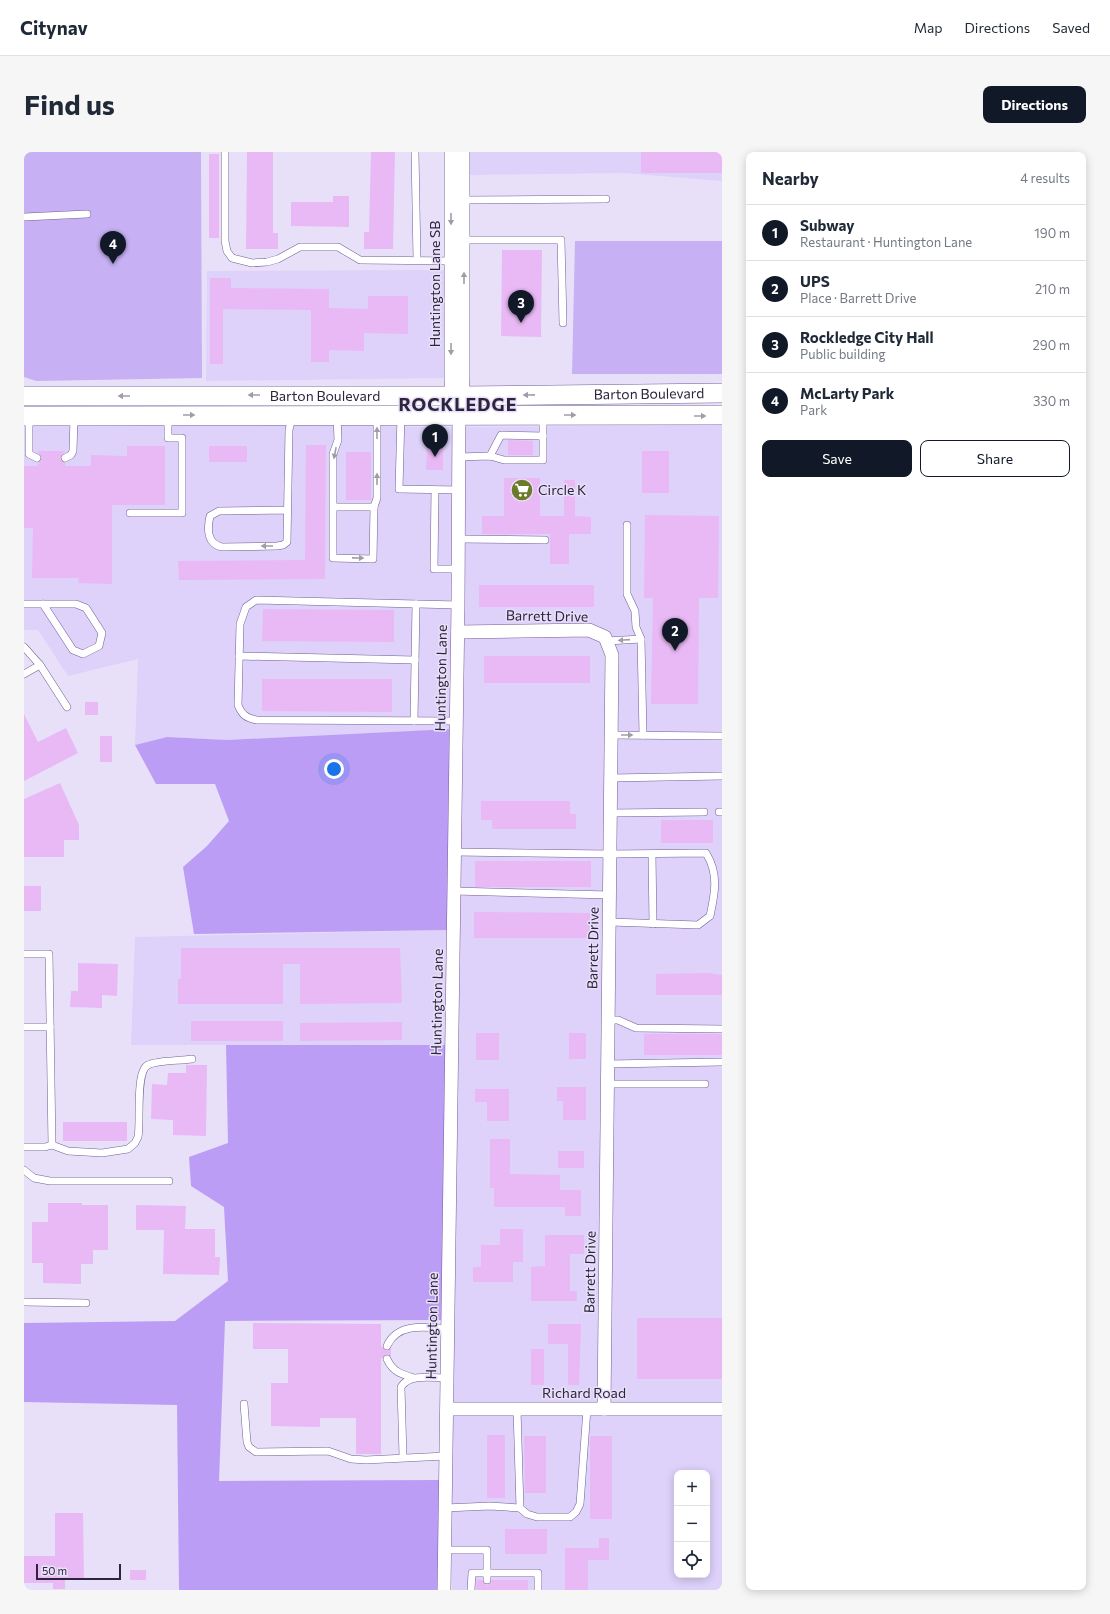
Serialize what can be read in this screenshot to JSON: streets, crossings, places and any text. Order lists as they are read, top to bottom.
{
  "streets": {
    "main road": ["Barton Boulevard"],
    "street": [
      "Huntington Lane SB",
      "Barrett Drive",
      "Huntington Lane",
      "Richard Road"
    ]
  },
  "crossings": [
    ["Huntington Lane SB", "Huntington Lane"],
    ["Barton Boulevard", "Huntington Lane"],
    ["Barrett Drive", "Huntington Lane"],
    ["Barrett Drive", "Richard Road"],
    ["Huntington Lane", "Richard Road"]
  ],
  "districts": ["ROCKLEDGE"],
  "places": {
    "supermarket": ["Circle K"]
  },
  "scale_bar": "50 m",
  "page": {
    "header": "Citynav",
    "nav": ["Map", "Directions", "Saved"],
    "buttons": [
      "Directions",
      ["Save", "Share"]
    ],
    "title": "Find us",
    "heading": ["Nearby", "4 results"],
    "list": [
      {
        "mark": "1",
        "name": "Subway",
        "note": "Restaurant · Huntington Lane",
        "value": "190 m"
      },
      {
        "mark": "2",
        "name": "UPS",
        "note": "Place · Barrett Drive",
        "value": "210 m"
      },
      {
        "mark": "3",
        "name": "Rockledge City Hall",
        "note": "Public building",
        "value": "290 m"
      },
      {
        "mark": "4",
        "name": "McLarty Park",
        "note": "Park",
        "value": "330 m"
      }
    ],
    "pins": [
      "4",
      "3",
      "1",
      "2"
    ],
    "map_buttons": ["+", "−"],
    "scale": "50 m"
  }
}
